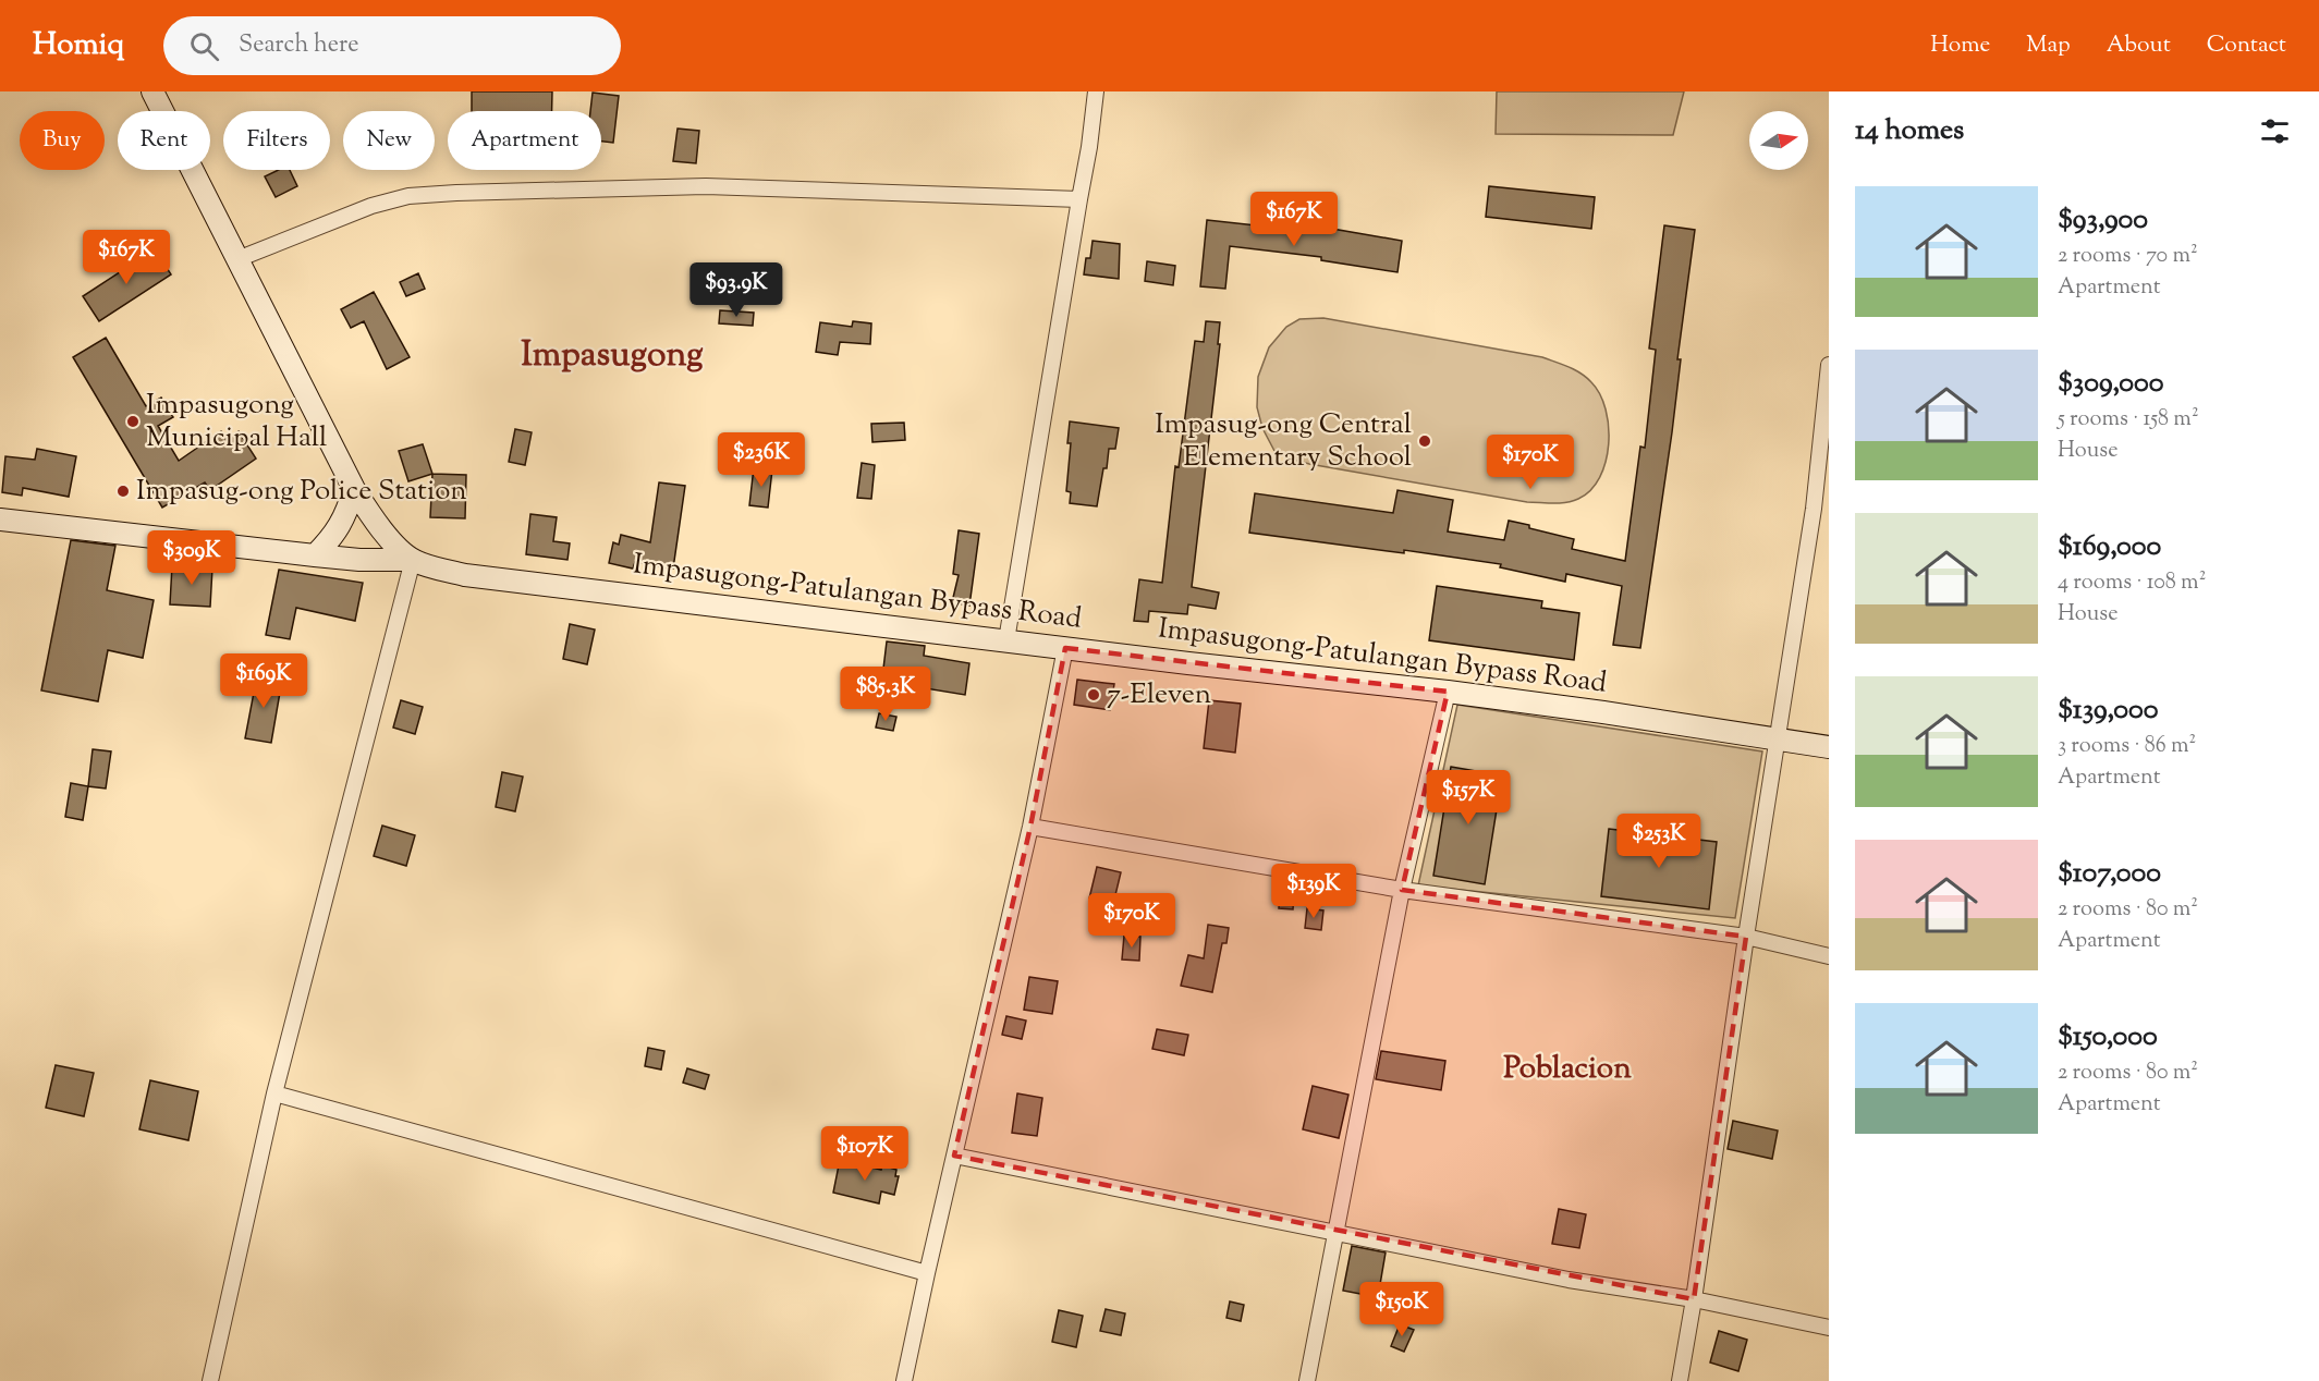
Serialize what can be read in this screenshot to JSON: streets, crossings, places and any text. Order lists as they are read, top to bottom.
{
  "streets": {
    "main road": ["Impasugong-Patulangan Bypass Road"]
  },
  "districts": ["Impasugong", "Poblacion"],
  "places": [
    "Impasugong Municipal Hall",
    "Impasug-ong Central Elementary School",
    "Impasug-ong Police Station",
    "7-Eleven"
  ],
  "north": "right",
  "page": {
    "header": "Homiq",
    "search": "Search here",
    "nav": [
      "Home",
      "Map",
      "About",
      "Contact"
    ],
    "heading": "14 homes",
    "chip": [
      "Buy",
      "Rent",
      "Filters",
      "New",
      "Apartment"
    ],
    "list": [
      {
        "name": "$93,900",
        "note": "2 rooms · 70 m² · Apartment"
      },
      {
        "name": "$309,000",
        "note": "5 rooms · 158 m² · House"
      },
      {
        "name": "$169,000",
        "note": "4 rooms · 108 m² · House"
      },
      {
        "name": "$139,000",
        "note": "3 rooms · 86 m² · Apartment"
      },
      {
        "name": "$107,000",
        "note": "2 rooms · 80 m² · Apartment"
      },
      {
        "name": "$150,000",
        "note": "2 rooms · 80 m² · Apartment"
      }
    ],
    "price": [
      "$167K",
      "$167K",
      "$93.9K",
      "$236K",
      "$170K",
      "$309K",
      "$169K",
      "$85.3K",
      "$157K",
      "$253K",
      "$139K",
      "$170K",
      "$107K",
      "$150K"
    ]
  }
}
